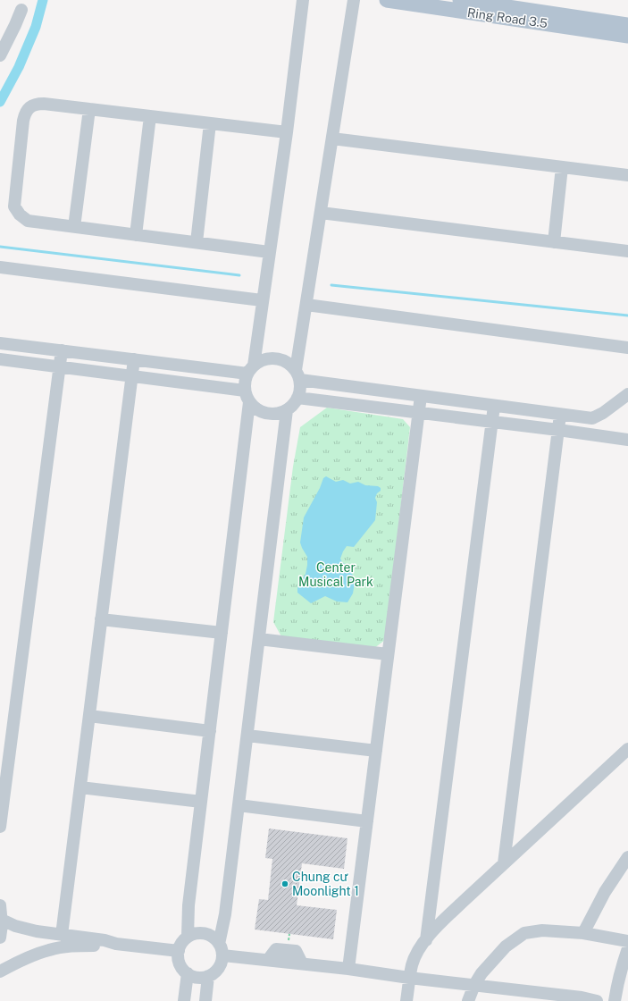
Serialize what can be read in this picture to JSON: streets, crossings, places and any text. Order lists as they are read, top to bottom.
{
  "streets": {
    "main road": ["Ring Road 3.5"]
  },
  "parks": ["Center Musical Park"],
  "places": ["Chung cư Moonlight 1"]
}
